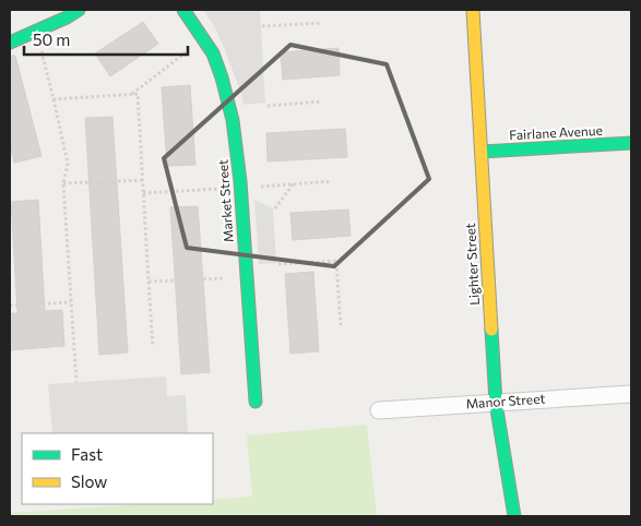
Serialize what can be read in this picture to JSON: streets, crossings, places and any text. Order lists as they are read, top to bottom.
{
  "streets": {
    "street": [
      "Fairlane Avenue",
      "Market Street",
      "Lighter Street",
      "Manor Street"
    ]
  },
  "crossings": [
    ["Fairlane Avenue", "Lighter Street"],
    ["Lighter Street", "Manor Street"]
  ],
  "legend": ["Fast", "Slow"],
  "scale_bar": "50 m"
}
